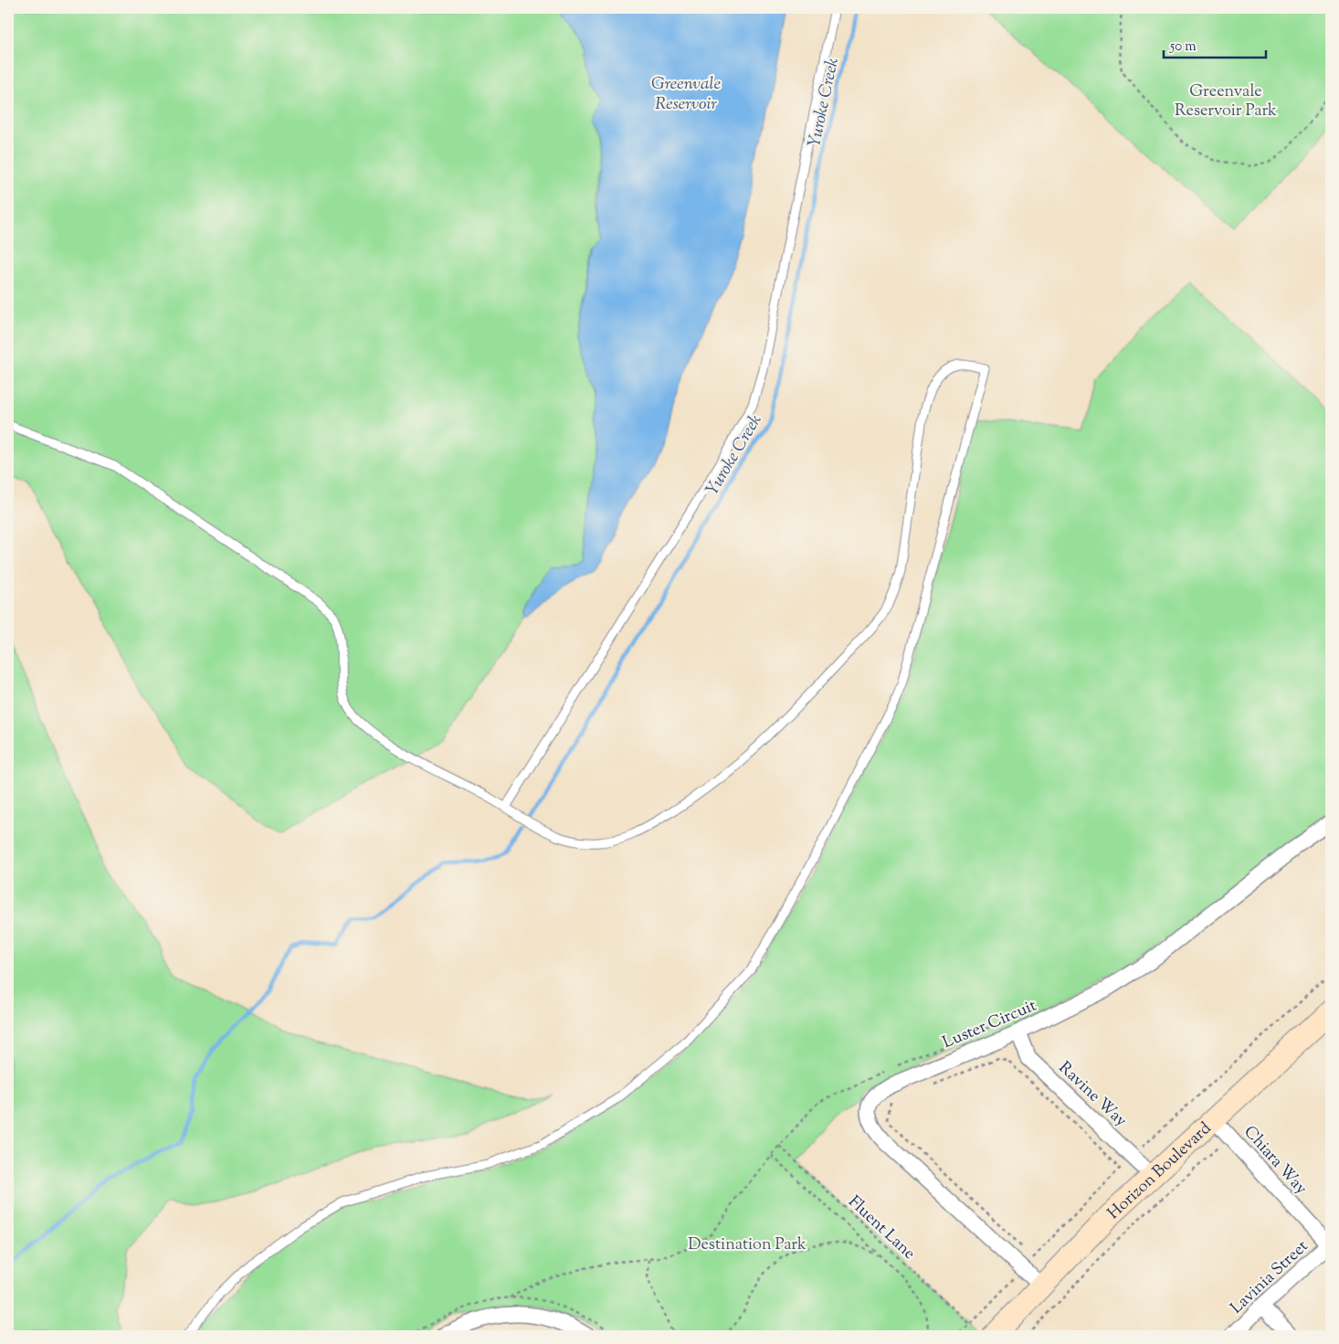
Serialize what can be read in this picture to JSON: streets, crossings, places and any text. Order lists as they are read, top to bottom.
{
  "streets": {
    "street": [
      "Luster Circuit",
      "Ravine Way",
      "Chiara Way",
      "Horizon Boulevard",
      "Lavinia Street"
    ],
    "path": ["Fluent Lane"]
  },
  "crossings": [
    ["Luster Circuit", "Ravine Way"],
    ["Luster Circuit", "Horizon Boulevard"],
    ["Ravine Way", "Horizon Boulevard"],
    ["Chiara Way", "Horizon Boulevard"],
    ["Chiara Way", "Lavinia Street"]
  ],
  "water": ["Greenvale Reservoir", "Yuroke Creek"],
  "parks": ["Greenvale Reservoir Park", "Destination Park"],
  "scale_bar": "50 m"
}
